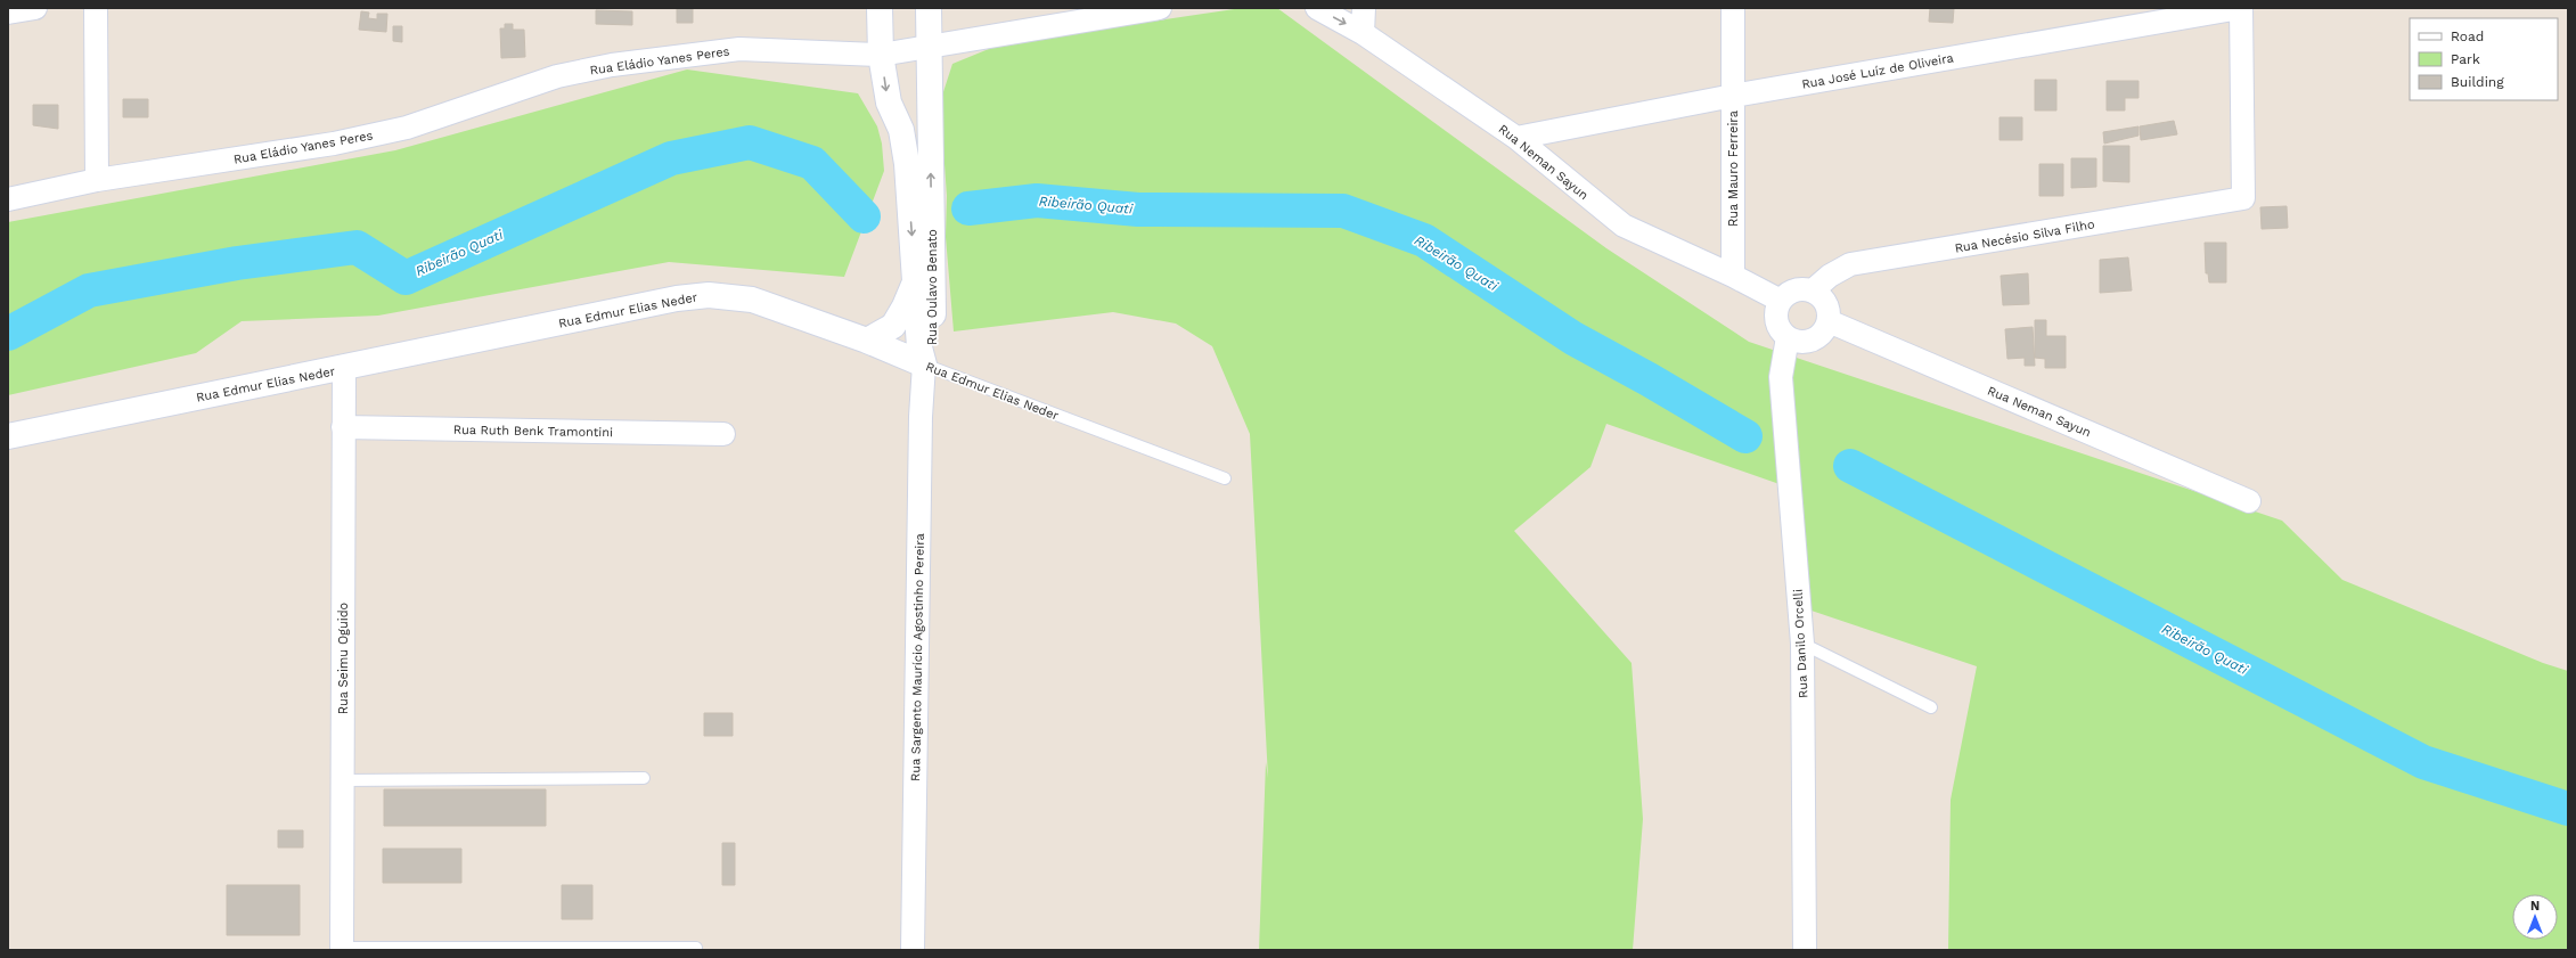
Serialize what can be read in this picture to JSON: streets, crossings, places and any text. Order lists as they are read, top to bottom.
{
  "streets": {
    "street": [
      "Rua Eládio Yanes Peres",
      "Rua José Luíz de Oliveira",
      "Rua Neman Sayun",
      "Rua Mauro Ferreira",
      "Rua Necésio Silva Filho",
      "Rua Oulavo Benato",
      "Rua Edmur Elias Neder",
      "Rua Ruth Benk Tramontini",
      "Rua Danilo Orcelli",
      "Rua Sargento Maurício Agostinho Pereira",
      "Rua Seimu Oguido"
    ]
  },
  "crossings": [
    ["Rua Eládio Yanes Peres", "Rua Oulavo Benato"],
    ["Rua José Luíz de Oliveira", "Rua Neman Sayun"],
    ["Rua José Luíz de Oliveira", "Rua Mauro Ferreira"],
    ["Rua José Luíz de Oliveira", "Rua Necésio Silva Filho"],
    ["Rua Neman Sayun", "Rua Mauro Ferreira"],
    ["Rua Neman Sayun", "Rua Necésio Silva Filho"],
    ["Rua Neman Sayun", "Rua Danilo Orcelli"],
    ["Rua Necésio Silva Filho", "Rua Danilo Orcelli"],
    ["Rua Oulavo Benato", "Rua Edmur Elias Neder"],
    ["Rua Oulavo Benato", "Rua Sargento Maurício Agostinho Pereira"],
    ["Rua Edmur Elias Neder", "Rua Sargento Maurício Agostinho Pereira"],
    ["Rua Edmur Elias Neder", "Rua Seimu Oguido"],
    ["Rua Ruth Benk Tramontini", "Rua Seimu Oguido"]
  ],
  "water": ["Ribeirão Quati"],
  "legend": ["Road", "Park", "Building"],
  "north": "top"
}
